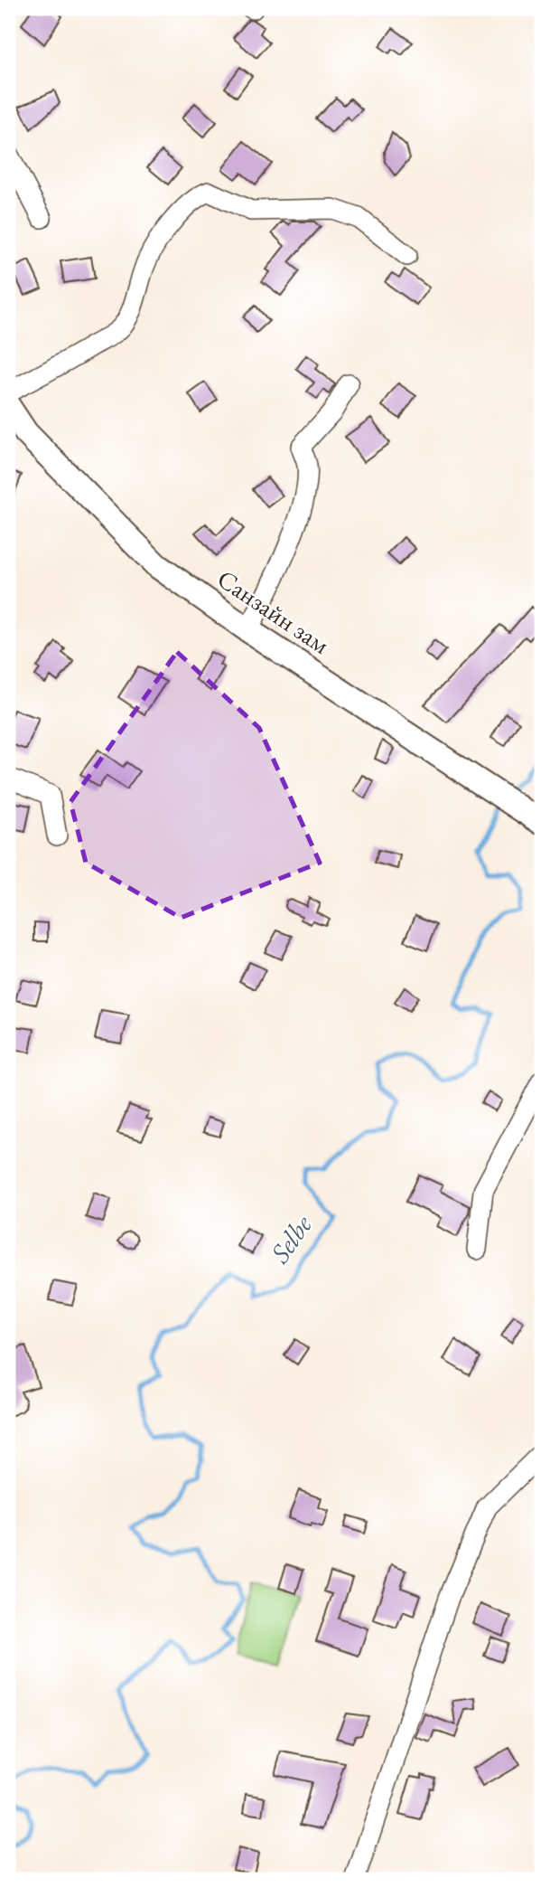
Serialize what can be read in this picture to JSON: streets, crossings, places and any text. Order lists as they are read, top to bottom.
{
  "streets": {
    "main road": ["Санзайн зам"]
  },
  "water": ["Selbe"]
}
